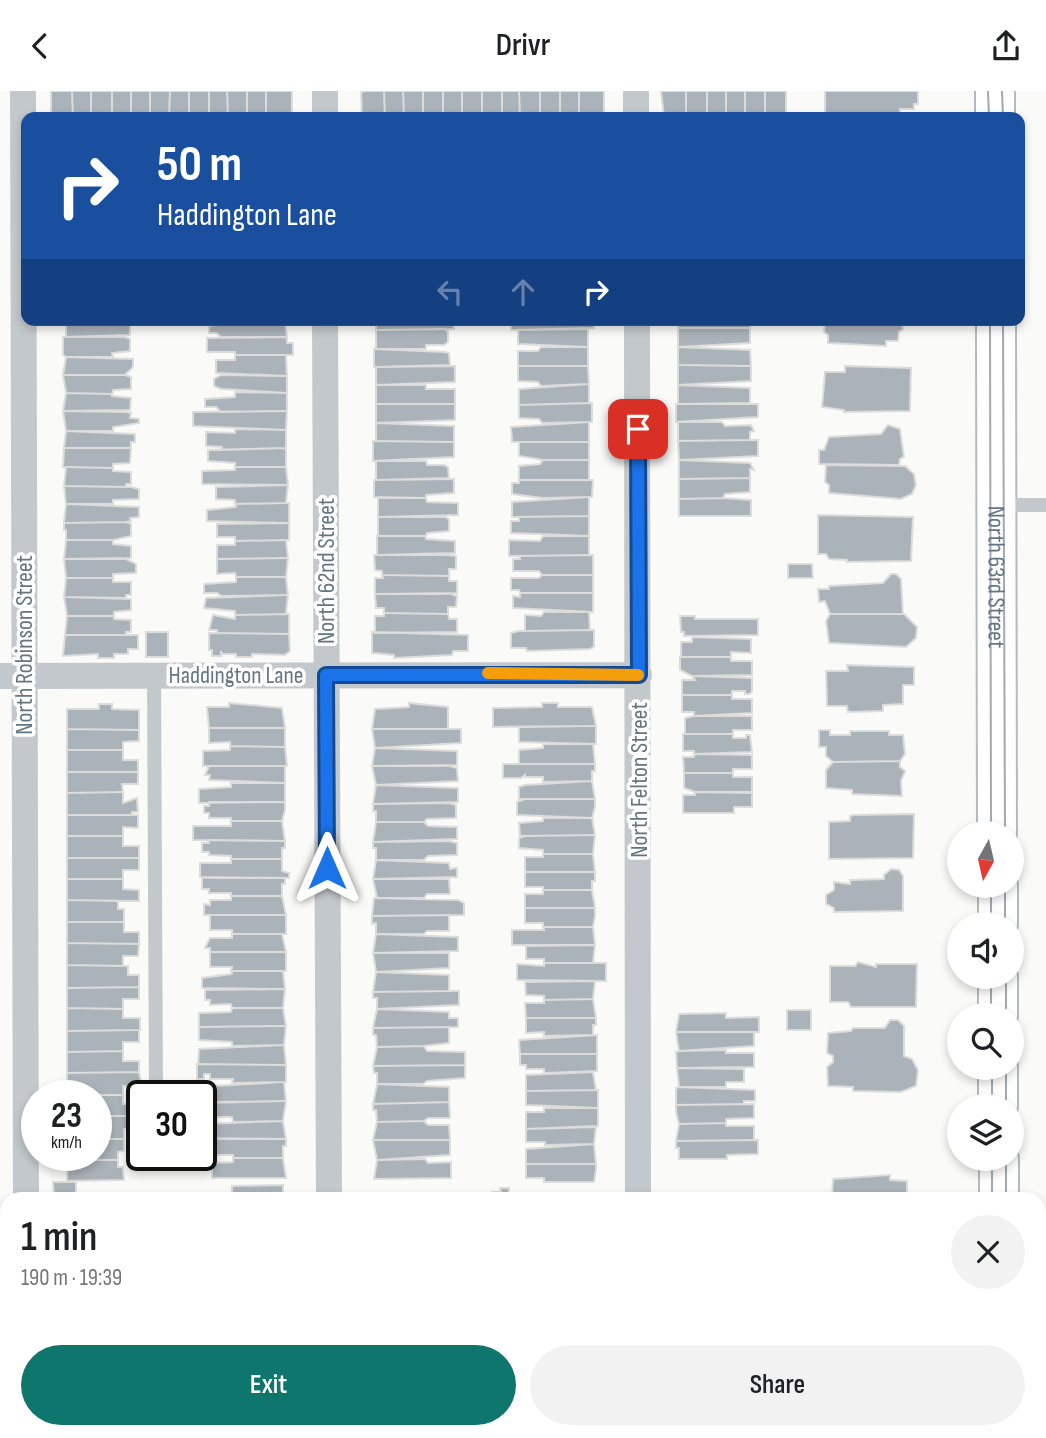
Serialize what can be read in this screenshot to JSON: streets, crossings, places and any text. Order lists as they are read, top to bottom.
{
  "streets": {
    "main road": ["North 63rd Street"],
    "street": [
      "North 62nd Street",
      "North Robinson Street",
      "Haddington Lane",
      "North Felton Street"
    ]
  },
  "crossings": [
    ["North 62nd Street", "Haddington Lane"],
    ["North Robinson Street", "Haddington Lane"],
    ["Haddington Lane", "North Felton Street"]
  ],
  "north": "bottom",
  "page": {
    "header": "Drivr",
    "turn": ["50 m", "Haddington Lane"],
    "speed": "23 km/h",
    "limit": "30",
    "heading": ["1 min", "190 m · 19:39"],
    "buttons": ["Exit", "Share"]
  }
}
